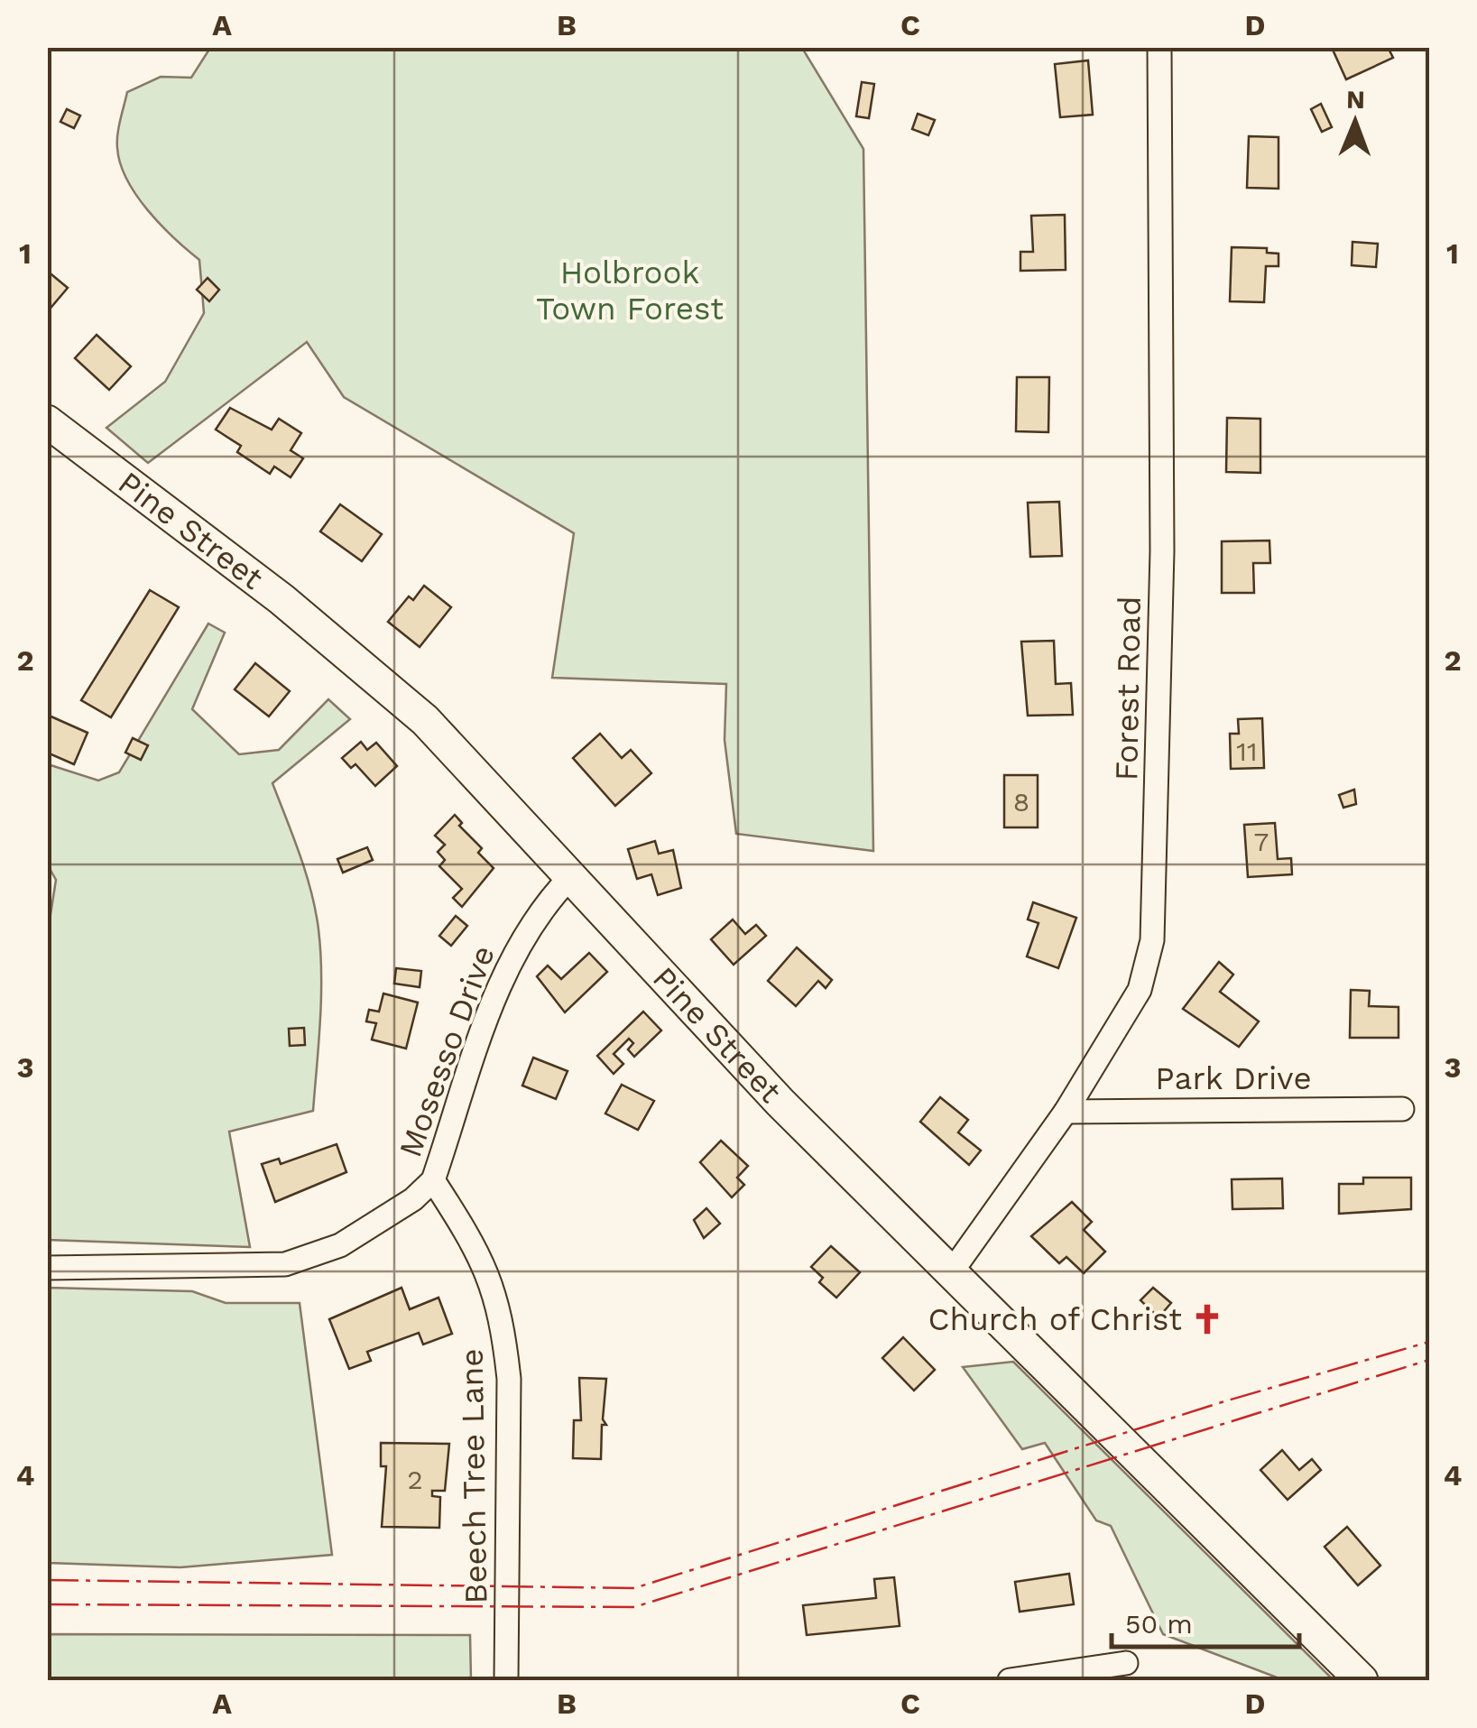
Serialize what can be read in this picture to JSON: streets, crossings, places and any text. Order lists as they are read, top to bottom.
{
  "streets": {
    "main road": ["Pine Street"],
    "street": [
      "Forest Road",
      "Mosesso Drive",
      "Park Drive",
      "Beech Tree Lane"
    ]
  },
  "crossings": [
    ["Pine Street", "Forest Road"],
    ["Pine Street", "Mosesso Drive"],
    ["Forest Road", "Park Drive"],
    ["Mosesso Drive", "Beech Tree Lane"]
  ],
  "parks": ["Holbrook Town Forest"],
  "places": {
    "church": ["Church of Christ"]
  },
  "house_numbers": [
    "11",
    "8",
    "7",
    "2"
  ],
  "scale_bar": "50 m",
  "north": "top",
  "grid": {
    "columns": [
      "A",
      "B",
      "C",
      "D"
    ],
    "rows": [
      "1",
      "2",
      "3",
      "4"
    ]
  }
}
